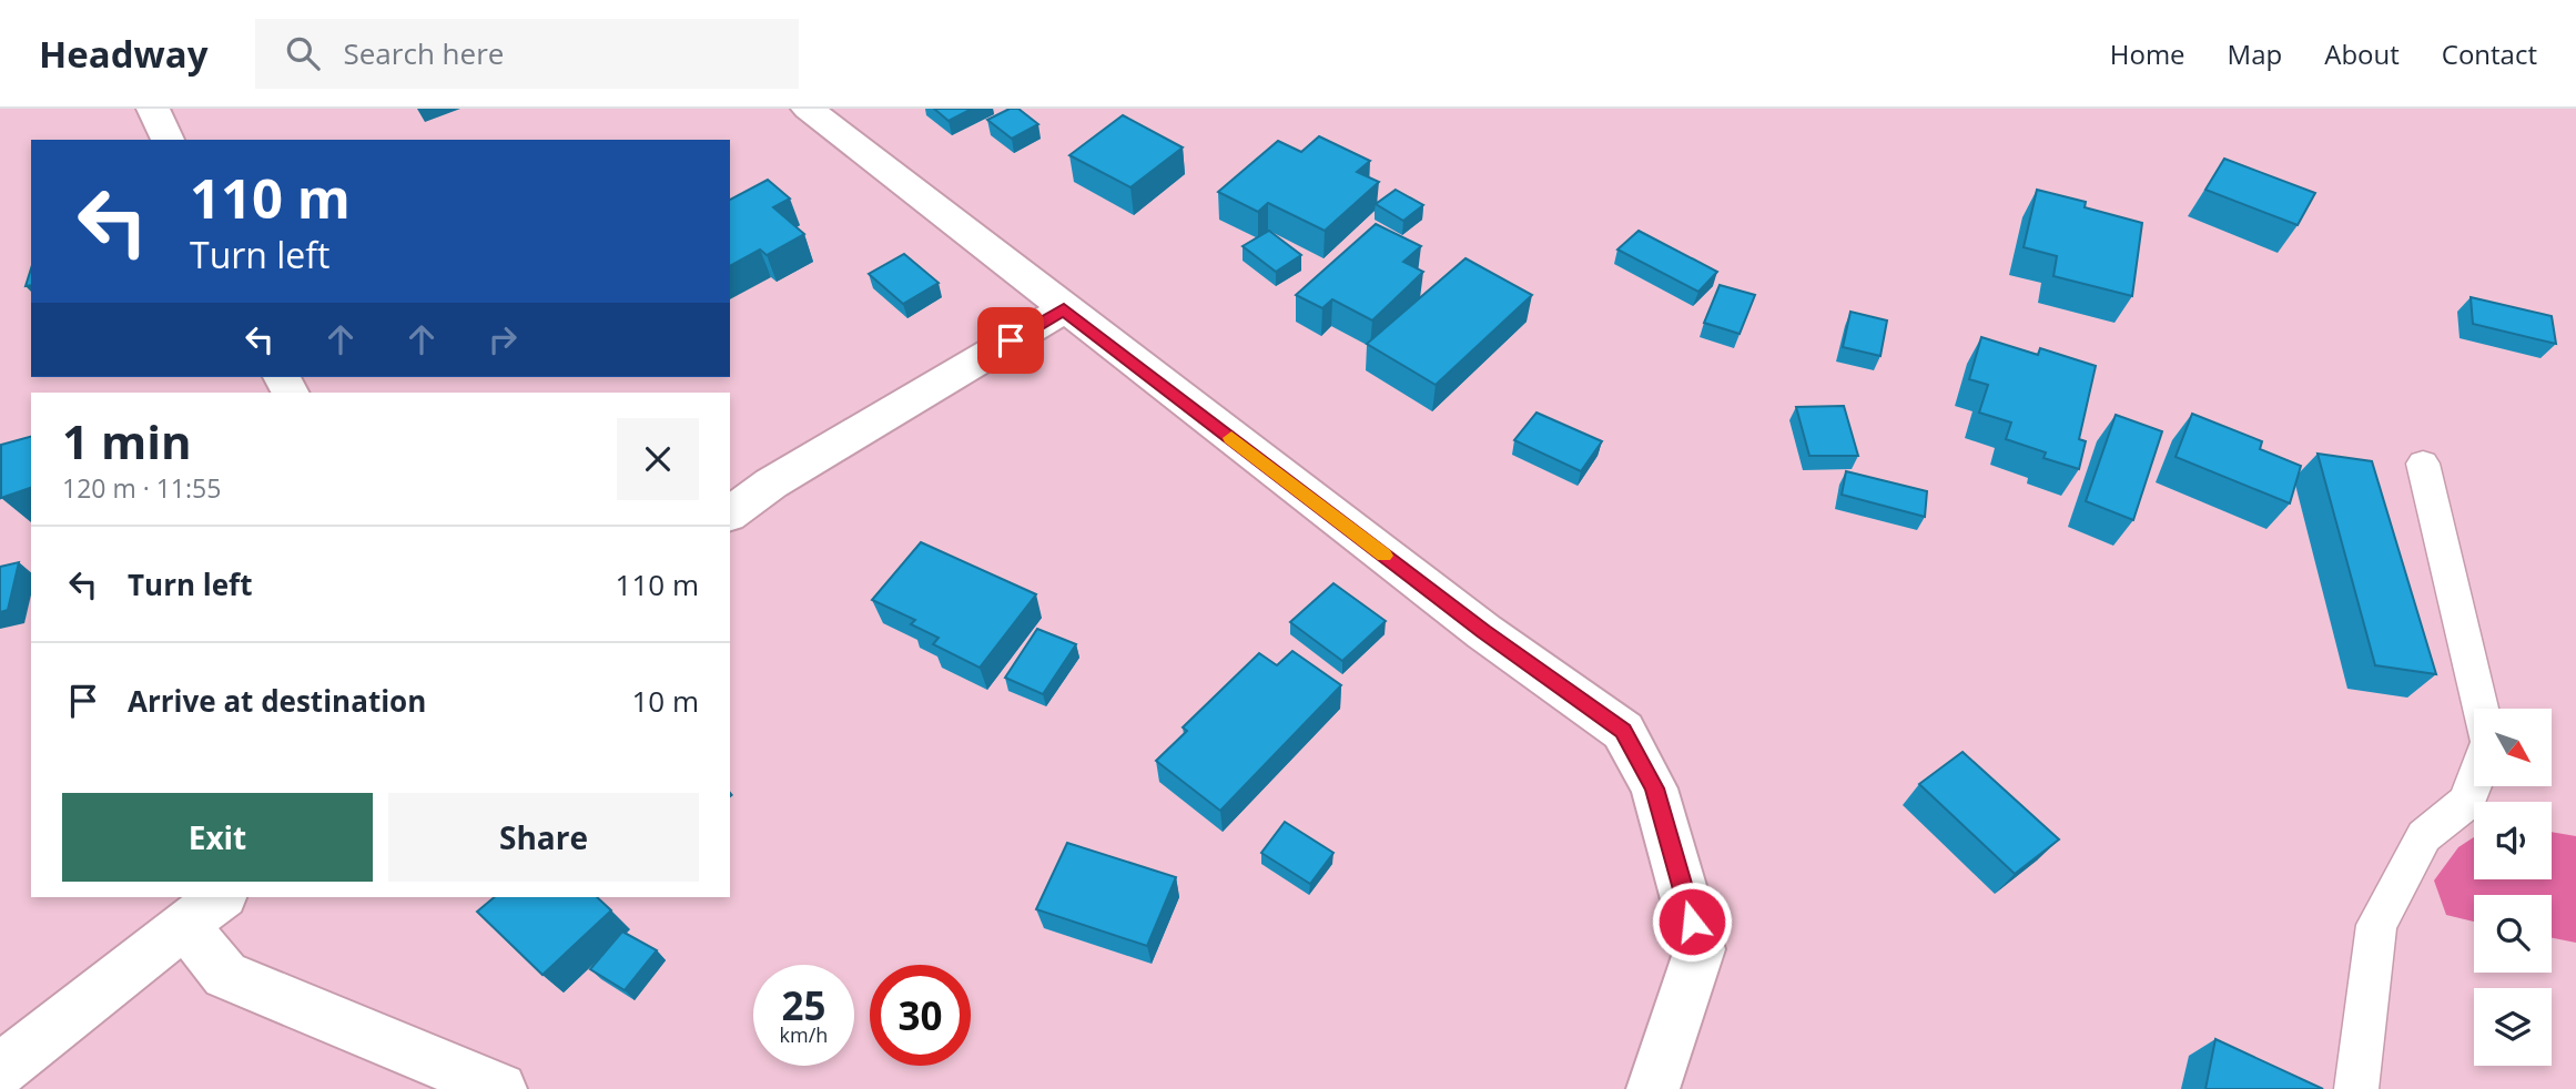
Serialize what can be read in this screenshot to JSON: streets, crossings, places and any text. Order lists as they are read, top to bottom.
{
  "north": "bottom right",
  "page": {
    "header": "Headway",
    "search": "Search here",
    "nav": [
      "Home",
      "Map",
      "About",
      "Contact"
    ],
    "turn": ["110 m", "Turn left"],
    "heading": ["1 min", "120 m · 11:55"],
    "list": [
      {
        "name": "Turn left",
        "value": "110 m"
      },
      {
        "name": "Arrive at destination",
        "value": "10 m"
      }
    ],
    "buttons": ["Exit", "Share"],
    "speed": "25 km/h",
    "limit": "30"
  }
}
